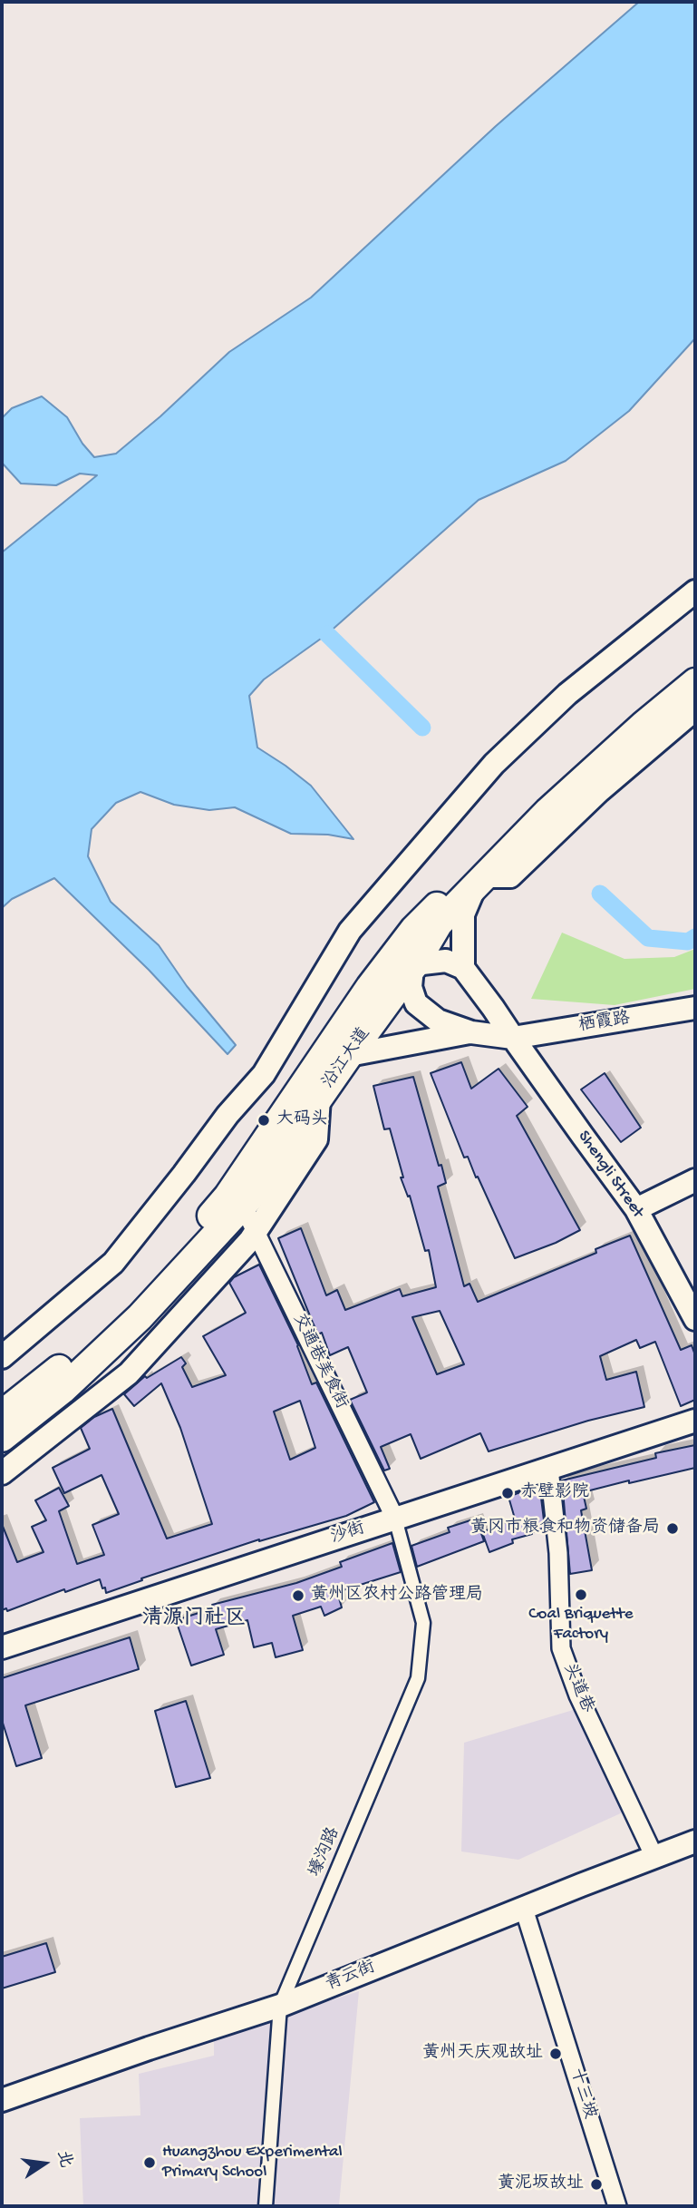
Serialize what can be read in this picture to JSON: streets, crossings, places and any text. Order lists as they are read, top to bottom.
{
  "streets": {
    "main road": ["沿江大道"],
    "street": [
      "栖霞路",
      "Shengli Street",
      "交通巷美食街",
      "沙街",
      "头道巷",
      "壕沟路",
      "青云街",
      "十三坡"
    ]
  },
  "crossings": [
    ["栖霞路", "Shengli Street"],
    ["沿江大道", "交通巷美食街"],
    ["交通巷美食街", "沙街"],
    ["交通巷美食街", "壕沟路"],
    ["沙街", "头道巷"],
    ["沙街", "壕沟路"],
    ["头道巷", "青云街"],
    ["壕沟路", "青云街"],
    ["青云街", "十三坡"]
  ],
  "districts": ["清源门社区"],
  "places": [
    "大码头",
    "赤壁影院",
    "黄冈市粮食和物资储备局",
    "Coal Briquette Factory",
    "黄州区农村公路管理局",
    "黄州天庆观故址",
    "Huangzhou Experimental Primary School",
    "黄泥坂故址"
  ],
  "north": "right"
}
